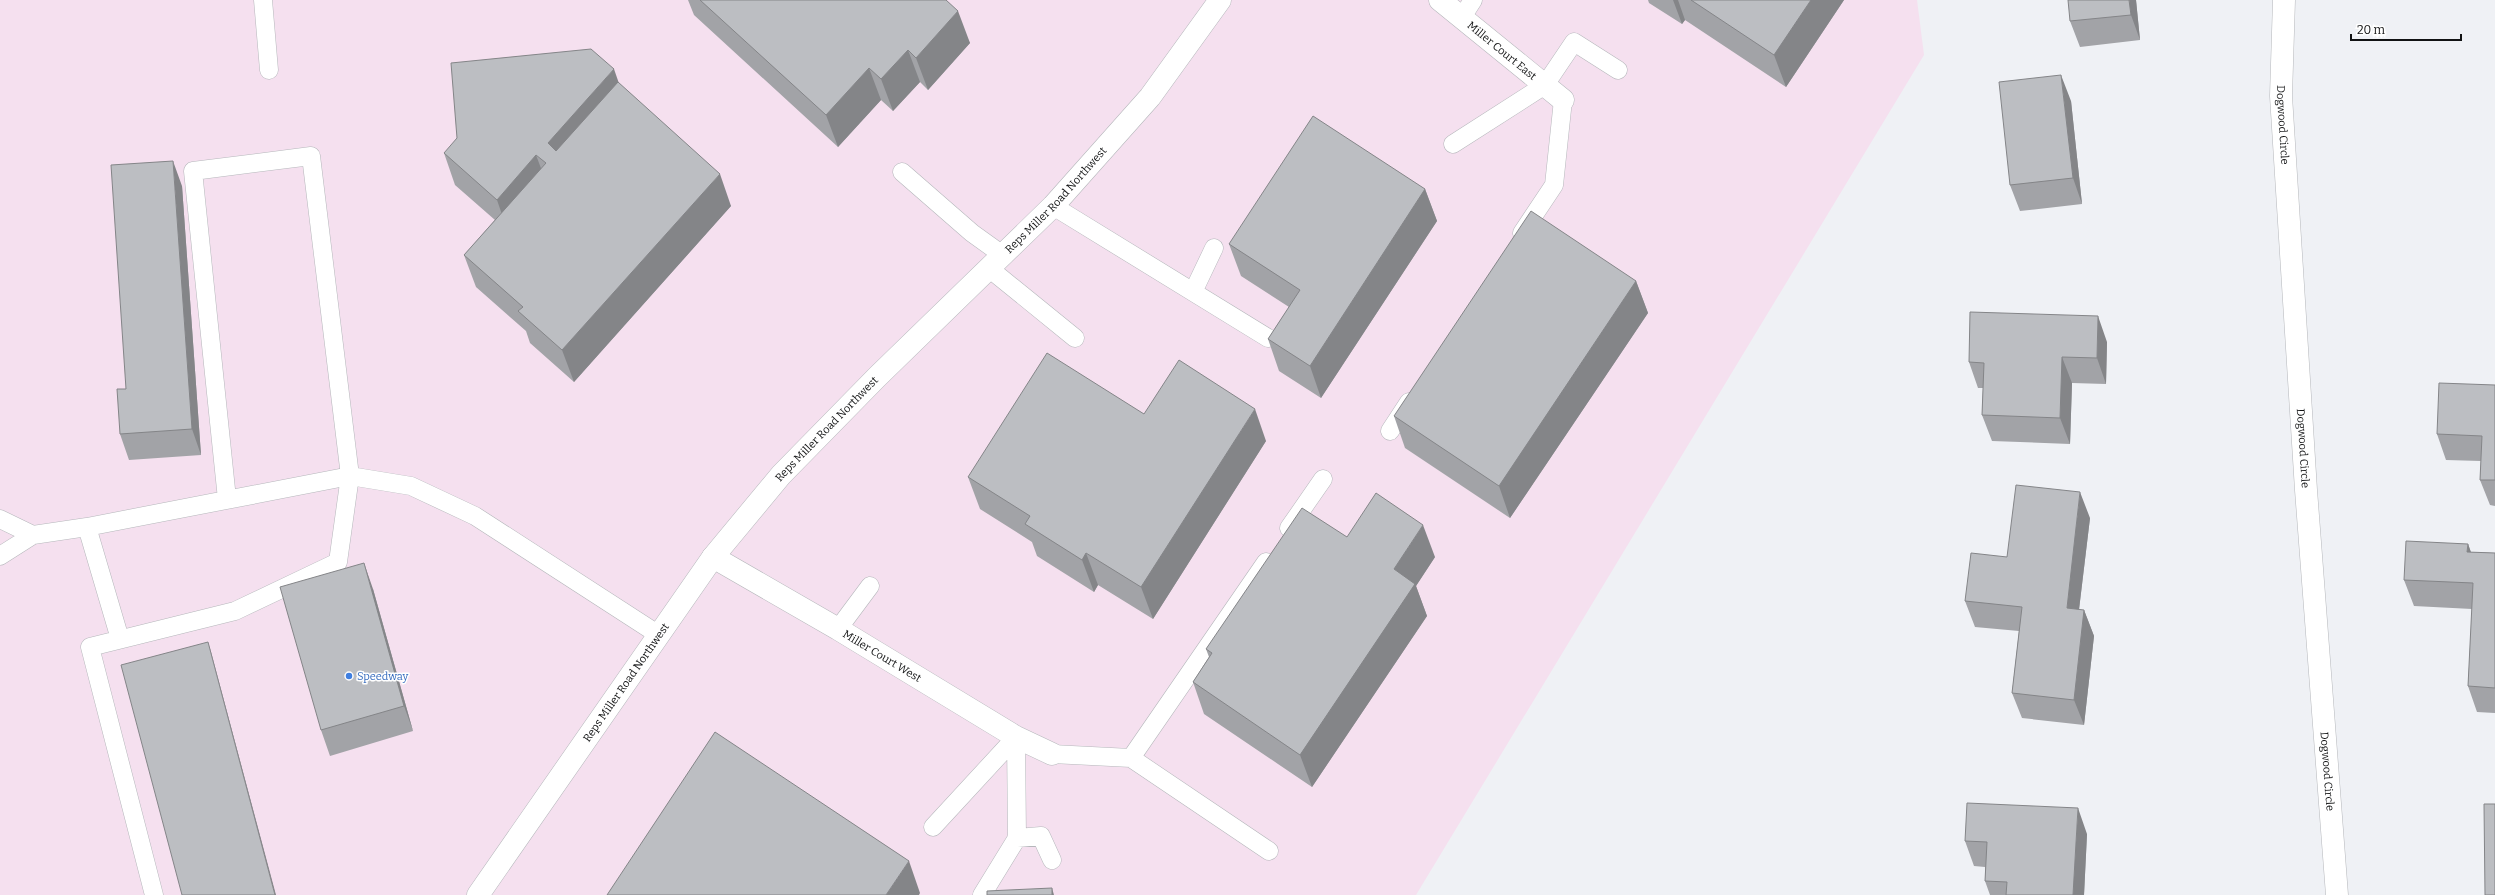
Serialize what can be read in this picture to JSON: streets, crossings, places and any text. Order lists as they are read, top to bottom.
{
  "streets": {
    "street": [
      "Miller Court East",
      "Dogwood Circle",
      "Reps Miller Road Northwest",
      "Miller Court West"
    ]
  },
  "crossings": [
    ["Reps Miller Road Northwest", "Miller Court West"]
  ],
  "places": ["Speedway"],
  "scale_bar": "20 m"
}
